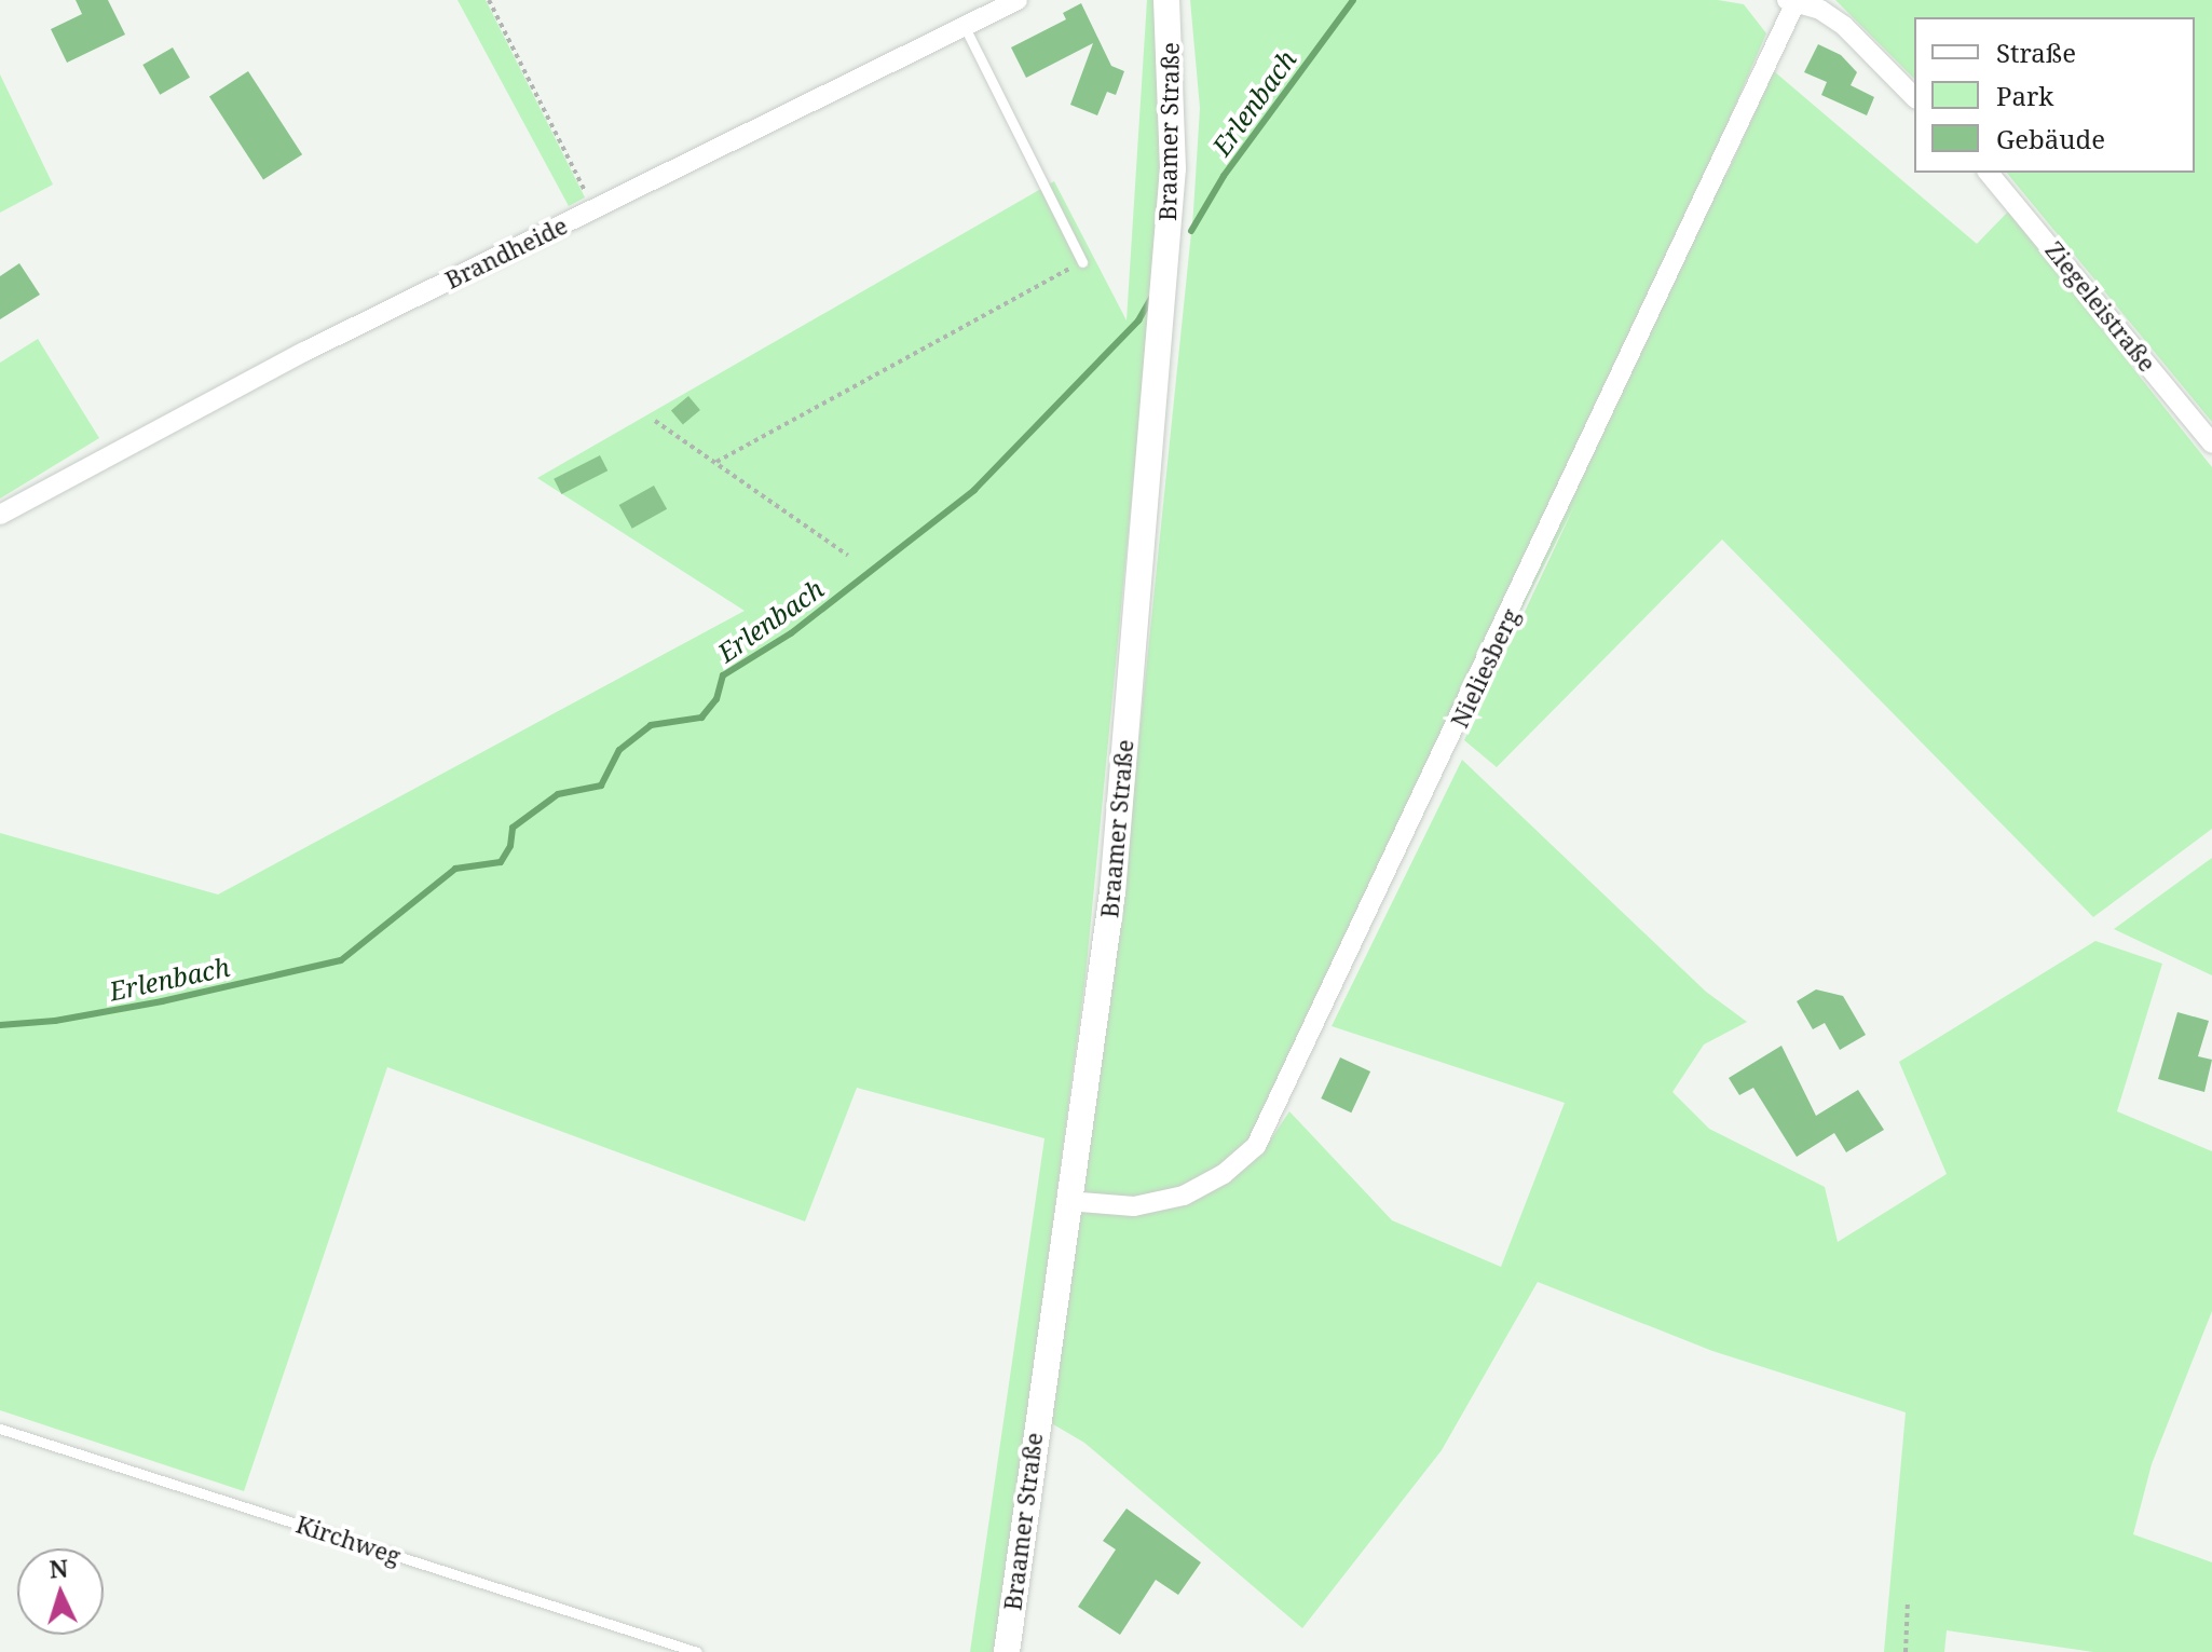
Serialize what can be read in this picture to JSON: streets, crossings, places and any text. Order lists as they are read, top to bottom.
{
  "streets": {
    "street": [
      "Braamer Straße",
      "Brandheide",
      "Ziegeleistraße",
      "Nieliesberg"
    ],
    "lane": ["Kirchweg"]
  },
  "crossings": [
    ["Braamer Straße", "Nieliesberg"]
  ],
  "water": ["Erlenbach"],
  "legend": ["Straße", "Park", "Gebäude"],
  "north": "top"
}
